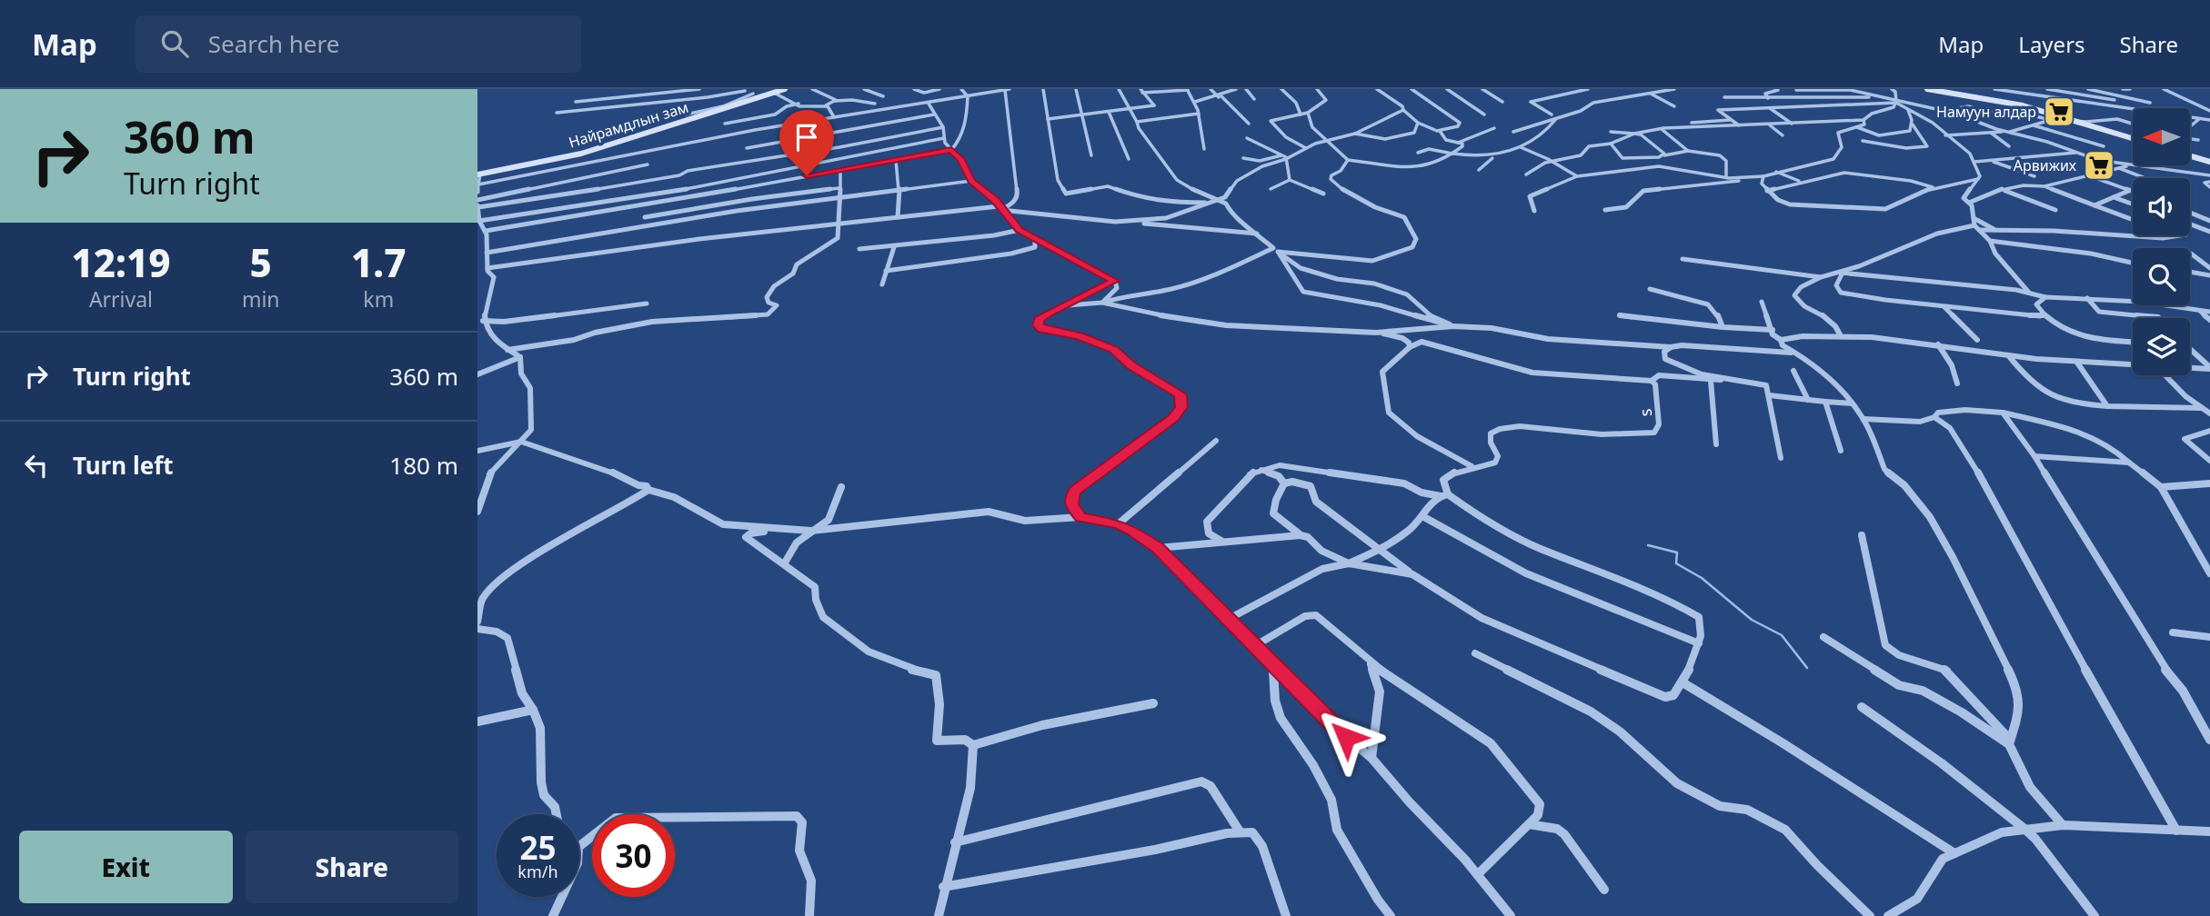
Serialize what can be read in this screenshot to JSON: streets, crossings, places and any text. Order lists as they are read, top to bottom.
{
  "streets": {
    "main road": ["Найрамдлын зам"],
    "street": ["s"]
  },
  "places": {
    "supermarket": ["Намуун алдар", "Арвижих"]
  },
  "north": "left",
  "page": {
    "header": "Map",
    "search": "Search here",
    "nav": ["Map", "Layers", "Share"],
    "turn": ["360 m", "Turn right"],
    "eta": [
      "12:19",
      "Arrival",
      "5",
      "min",
      "1.7",
      "km"
    ],
    "list": [
      {
        "name": "Turn right",
        "value": "360 m"
      },
      {
        "name": "Turn left",
        "value": "180 m"
      }
    ],
    "speed": "25 km/h",
    "limit": "30",
    "buttons": ["Exit", "Share"]
  }
}
